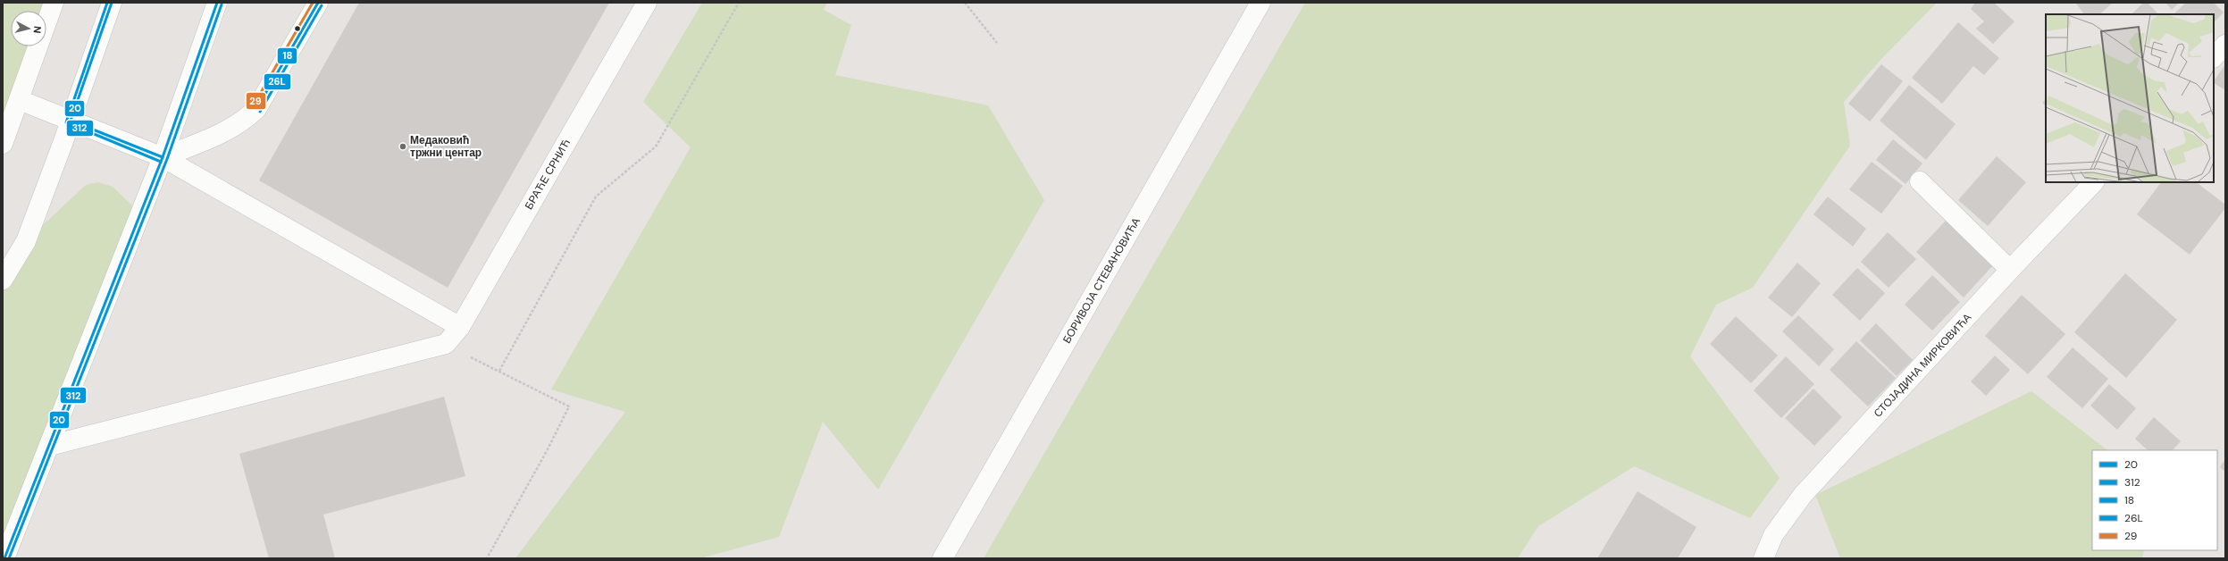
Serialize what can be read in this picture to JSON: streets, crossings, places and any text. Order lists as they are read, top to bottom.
{
  "streets": {
    "street": ["БРАЋЕ СРНИЋ", "БОРИВОЈА СТЕВАНОВИЋА", "СТОЈАДИНА МИРКОВИЋА"]
  },
  "places": ["Медаковић тржни центар"],
  "lines": [
    "transit line 20",
    "transit line 312",
    "transit line 18",
    "transit line 29",
    "transit line 26L"
  ],
  "legend": [
    "20",
    "312",
    "18",
    "26L",
    "29"
  ],
  "north": "right"
}
